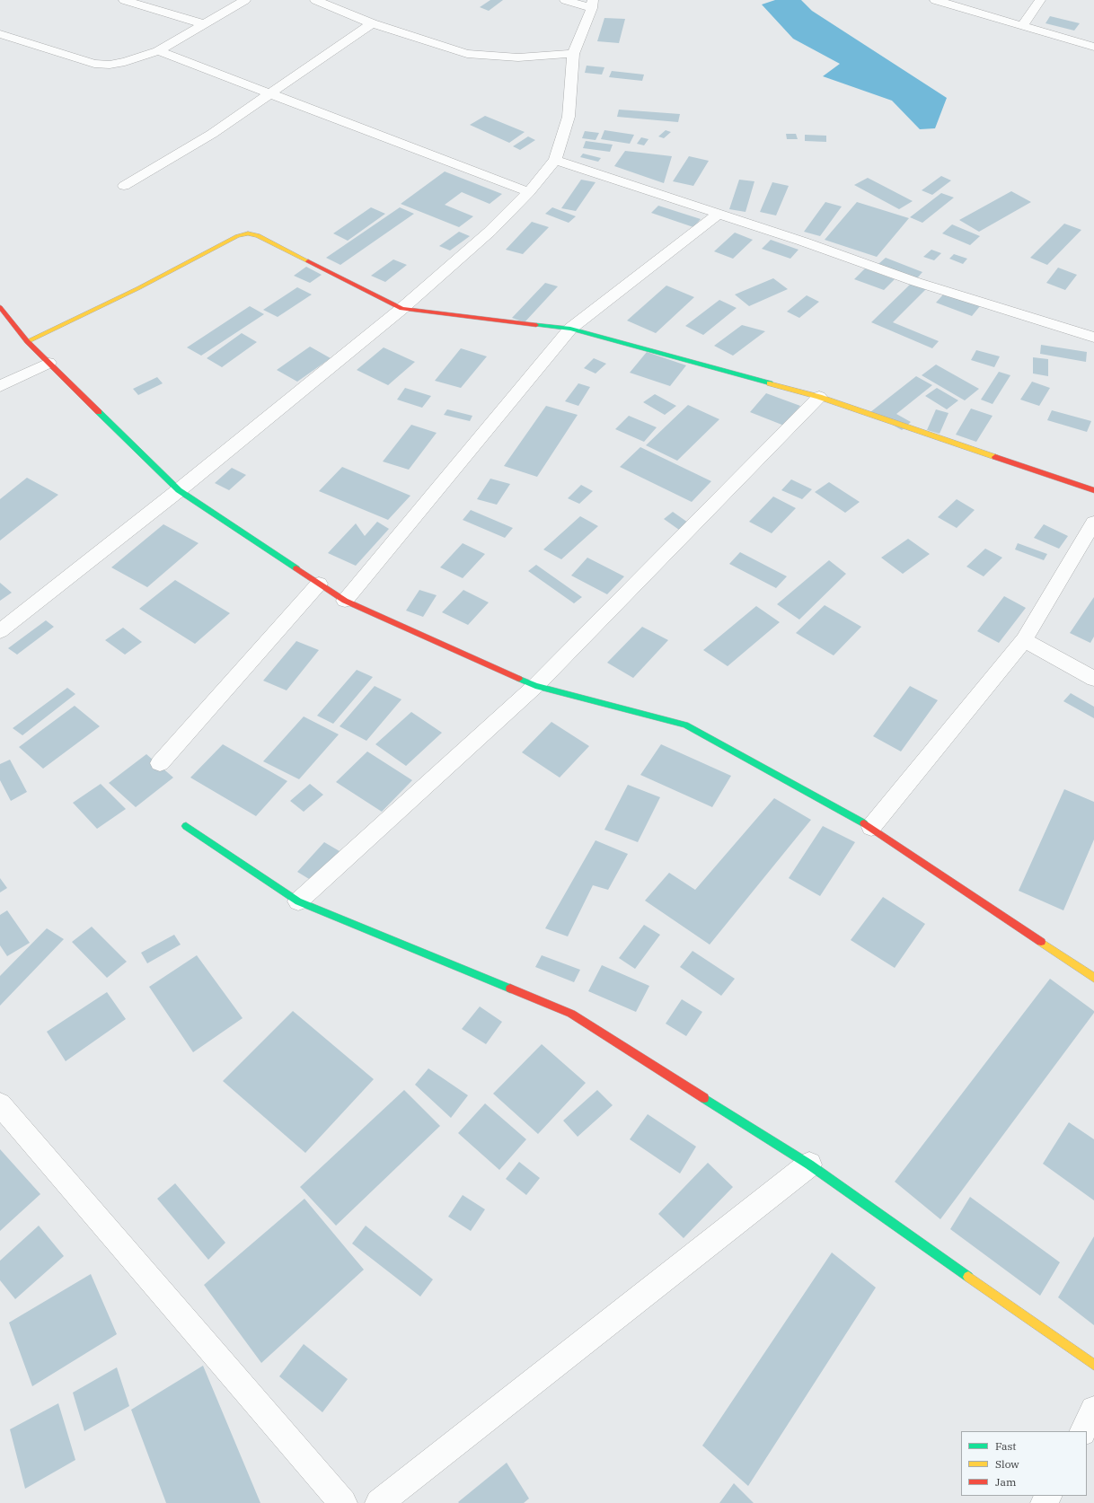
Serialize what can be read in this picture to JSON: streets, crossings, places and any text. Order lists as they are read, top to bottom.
{
  "legend": ["Fast", "Slow", "Jam"]
}
